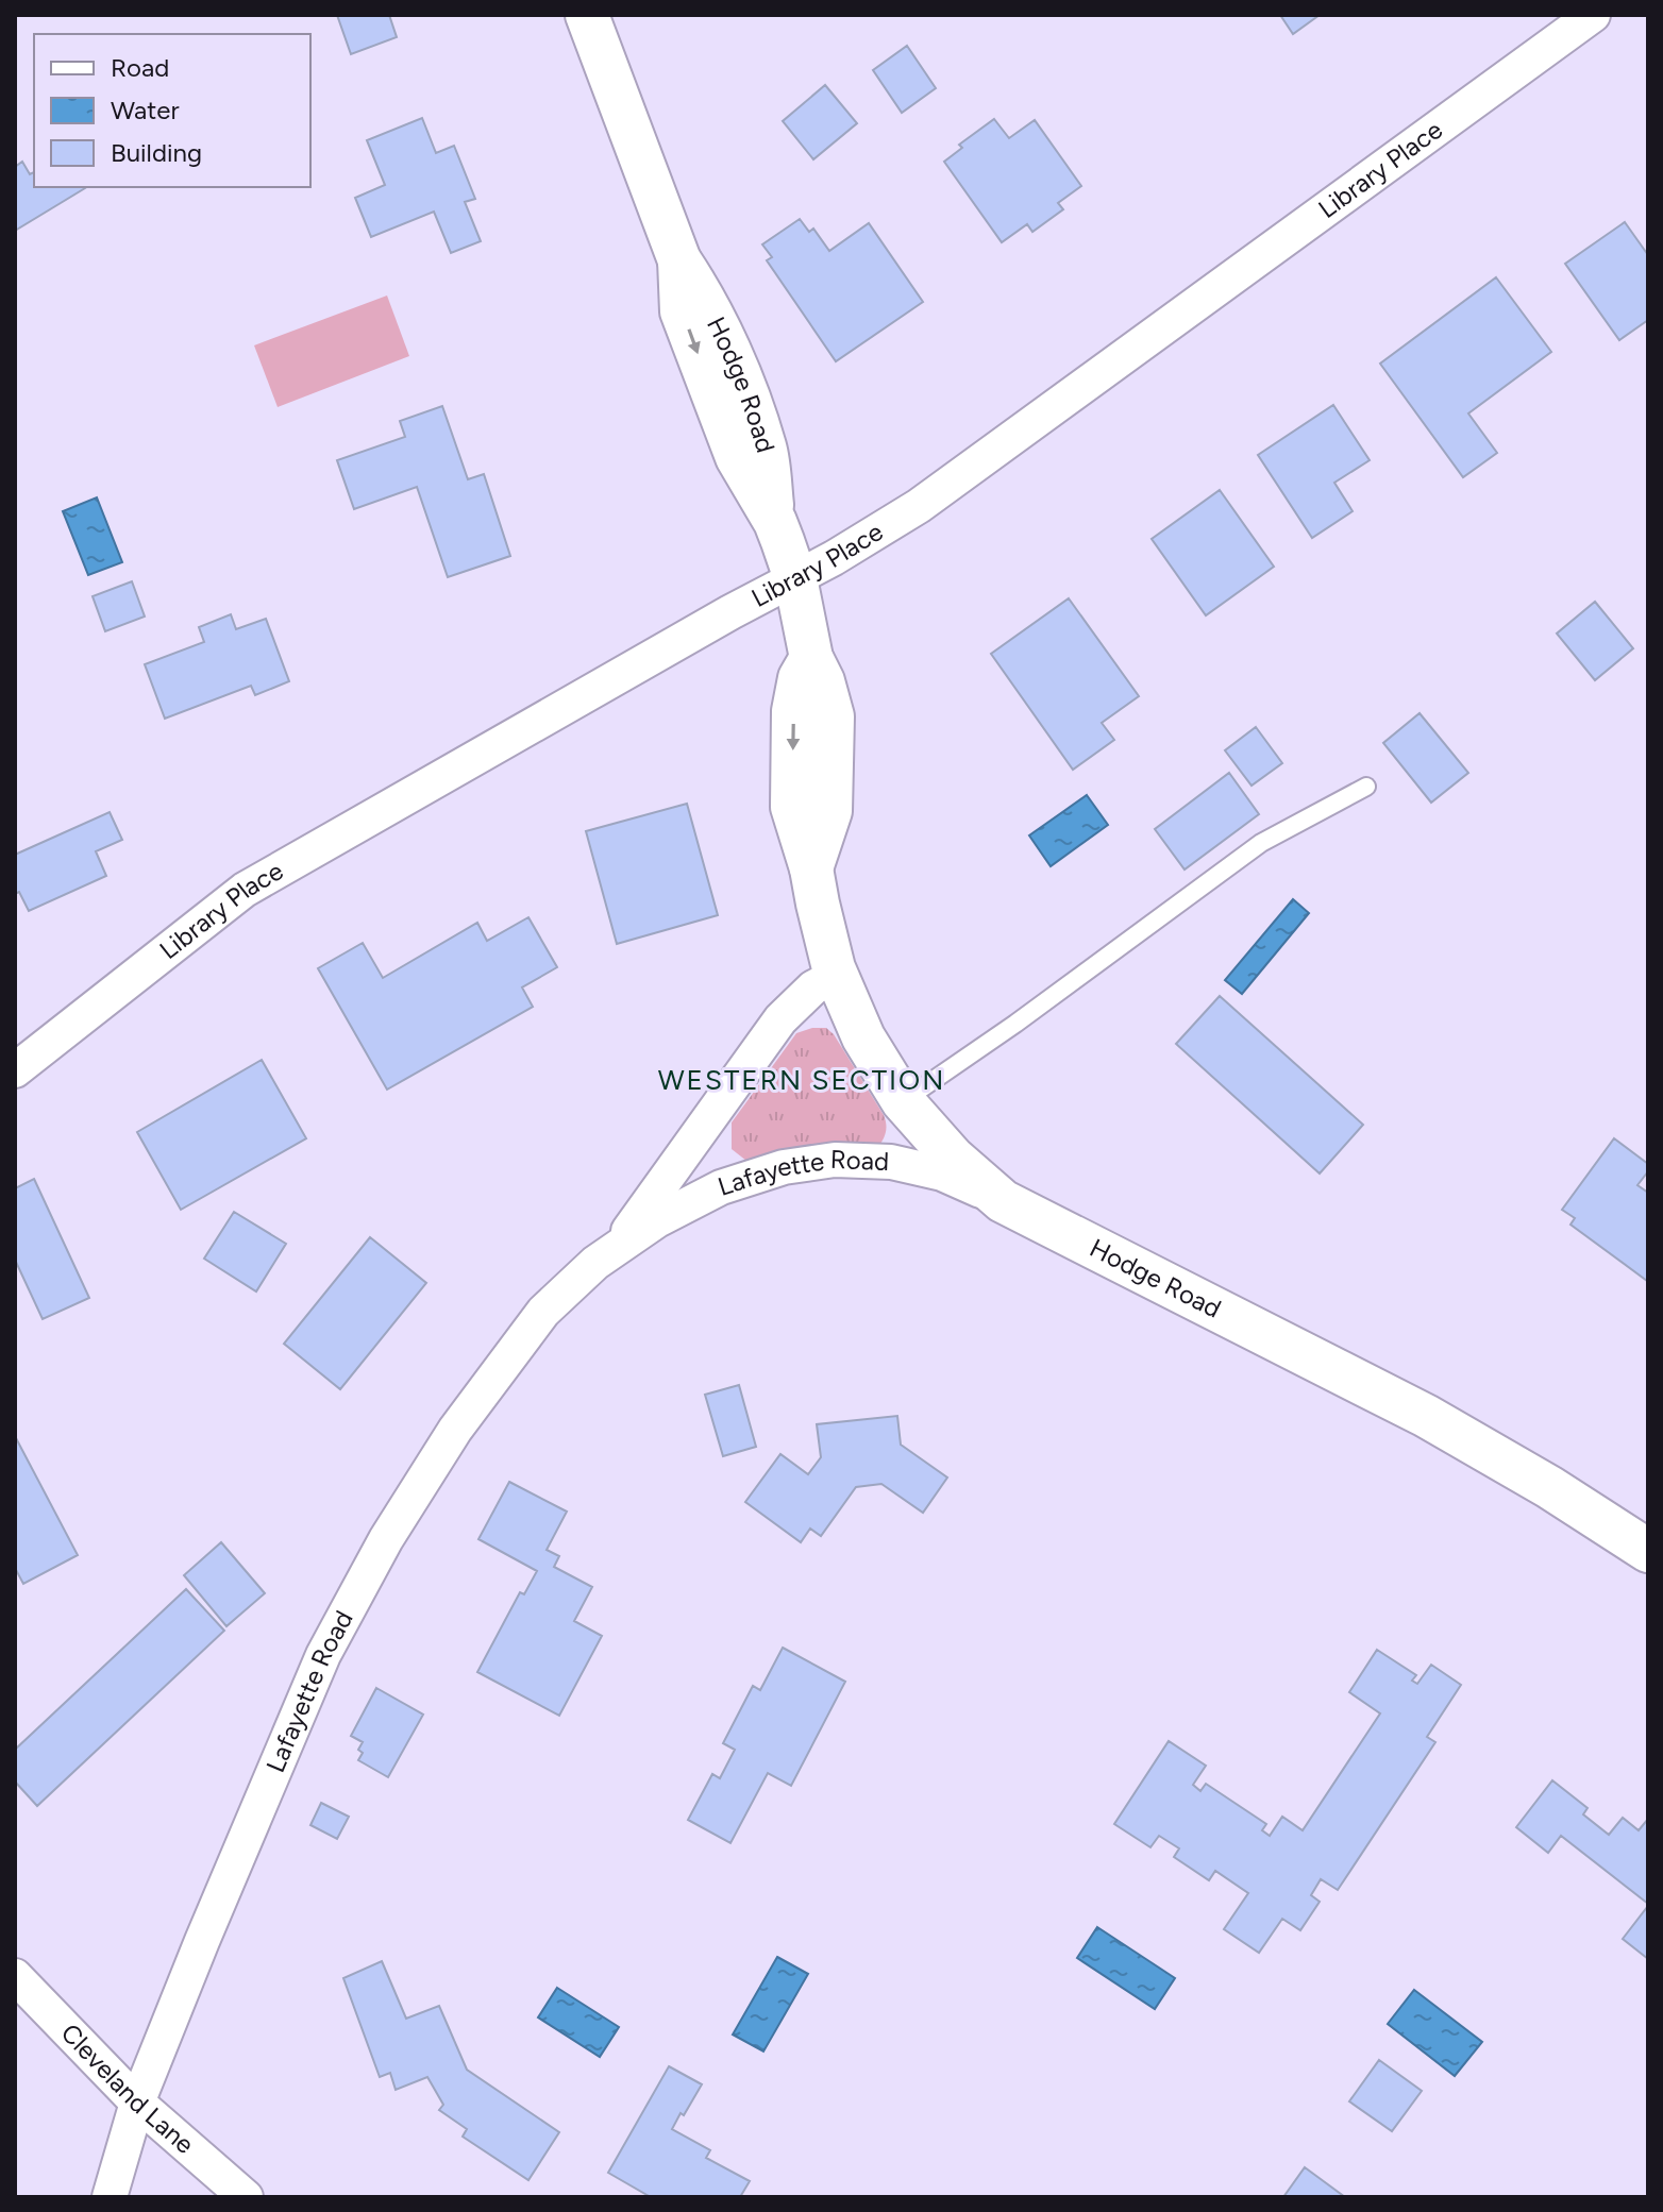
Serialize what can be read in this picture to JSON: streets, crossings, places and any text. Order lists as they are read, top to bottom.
{
  "streets": {
    "street": [
      "Library Place",
      "Hodge Road",
      "Lafayette Road",
      "Cleveland Lane"
    ]
  },
  "crossings": [
    ["Library Place", "Hodge Road"],
    ["Hodge Road", "Lafayette Road"],
    ["Lafayette Road", "Cleveland Lane"]
  ],
  "districts": ["WESTERN SECTION"],
  "legend": ["Road", "Water", "Building"]
}
